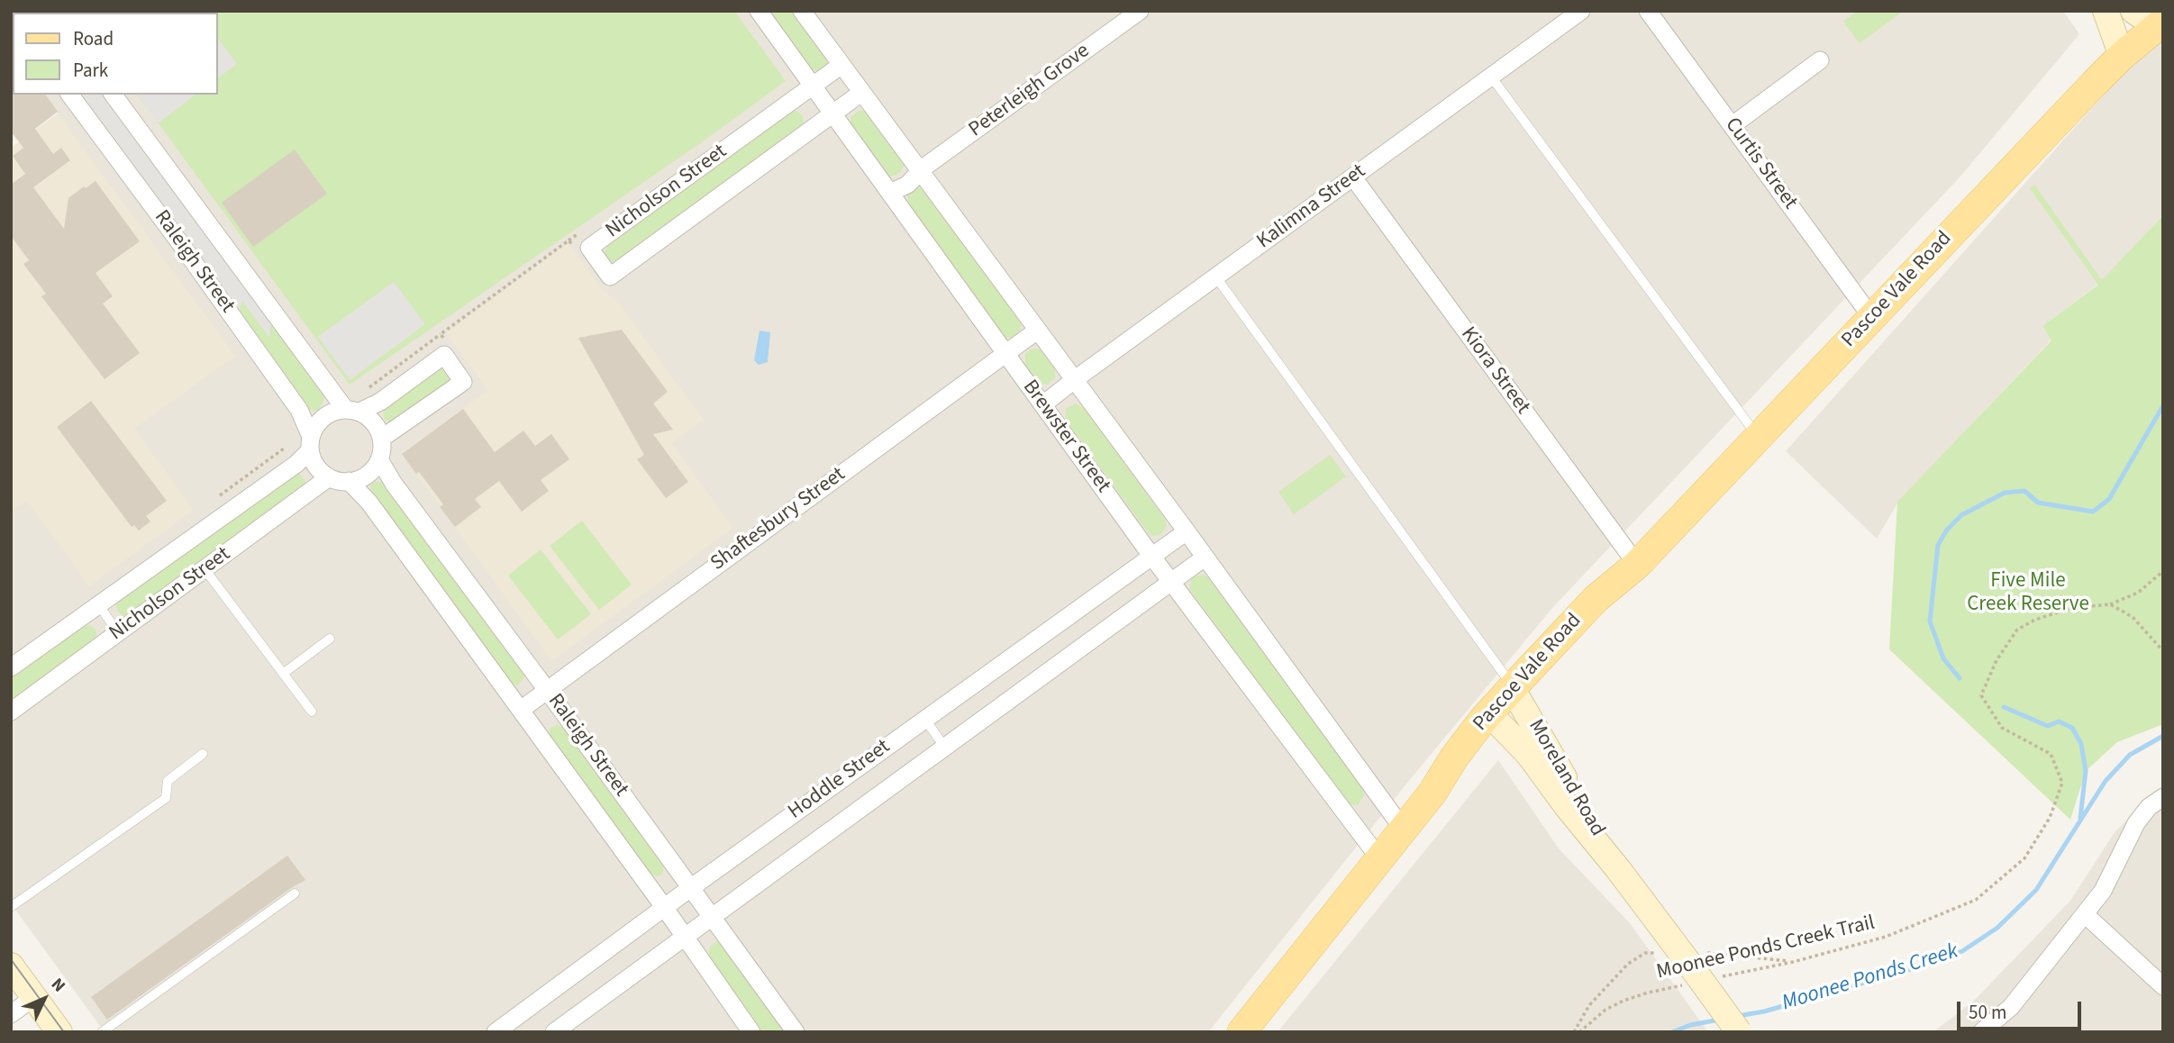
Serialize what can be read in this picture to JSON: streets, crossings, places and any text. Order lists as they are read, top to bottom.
{
  "streets": {
    "main road": ["Pascoe Vale Road", "Moreland Road"],
    "street": [
      "Peterleigh Grove",
      "Curtis Street",
      "Nicholson Street",
      "Kalimna Street",
      "Raleigh Street",
      "Kiora Street",
      "Brewster Street",
      "Shaftesbury Street",
      "Hoddle Street"
    ],
    "path": ["Moonee Ponds Creek Trail"]
  },
  "crossings": [
    ["Peterleigh Grove", "Brewster Street"],
    ["Curtis Street", "Pascoe Vale Road"],
    ["Nicholson Street", "Raleigh Street"],
    ["Nicholson Street", "Brewster Street"],
    ["Kalimna Street", "Kiora Street"],
    ["Kalimna Street", "Brewster Street"],
    ["Raleigh Street", "Shaftesbury Street"],
    ["Raleigh Street", "Hoddle Street"],
    ["Pascoe Vale Road", "Kiora Street"],
    ["Pascoe Vale Road", "Brewster Street"],
    ["Pascoe Vale Road", "Moreland Road"],
    ["Brewster Street", "Shaftesbury Street"],
    ["Brewster Street", "Hoddle Street"],
    ["Moreland Road", "Moonee Ponds Creek Trail"]
  ],
  "water": ["Moonee Ponds Creek"],
  "parks": ["Five Mile Creek Reserve"],
  "legend": ["Road", "Park"],
  "scale_bar": "50 m",
  "north": "top right"
}
